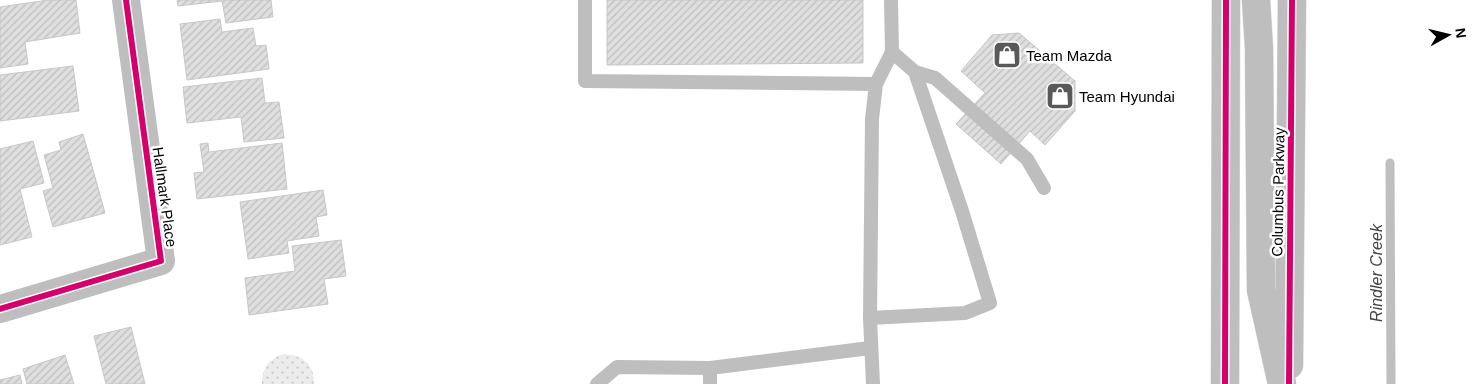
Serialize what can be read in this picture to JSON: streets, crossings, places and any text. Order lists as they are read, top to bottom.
{
  "streets": {
    "main road": ["Columbus Parkway", "Hallmark Place"]
  },
  "water": ["Rindler Creek"],
  "places": {
    "shop": ["Team Mazda", "Team Hyundai"]
  },
  "north": "right"
}
